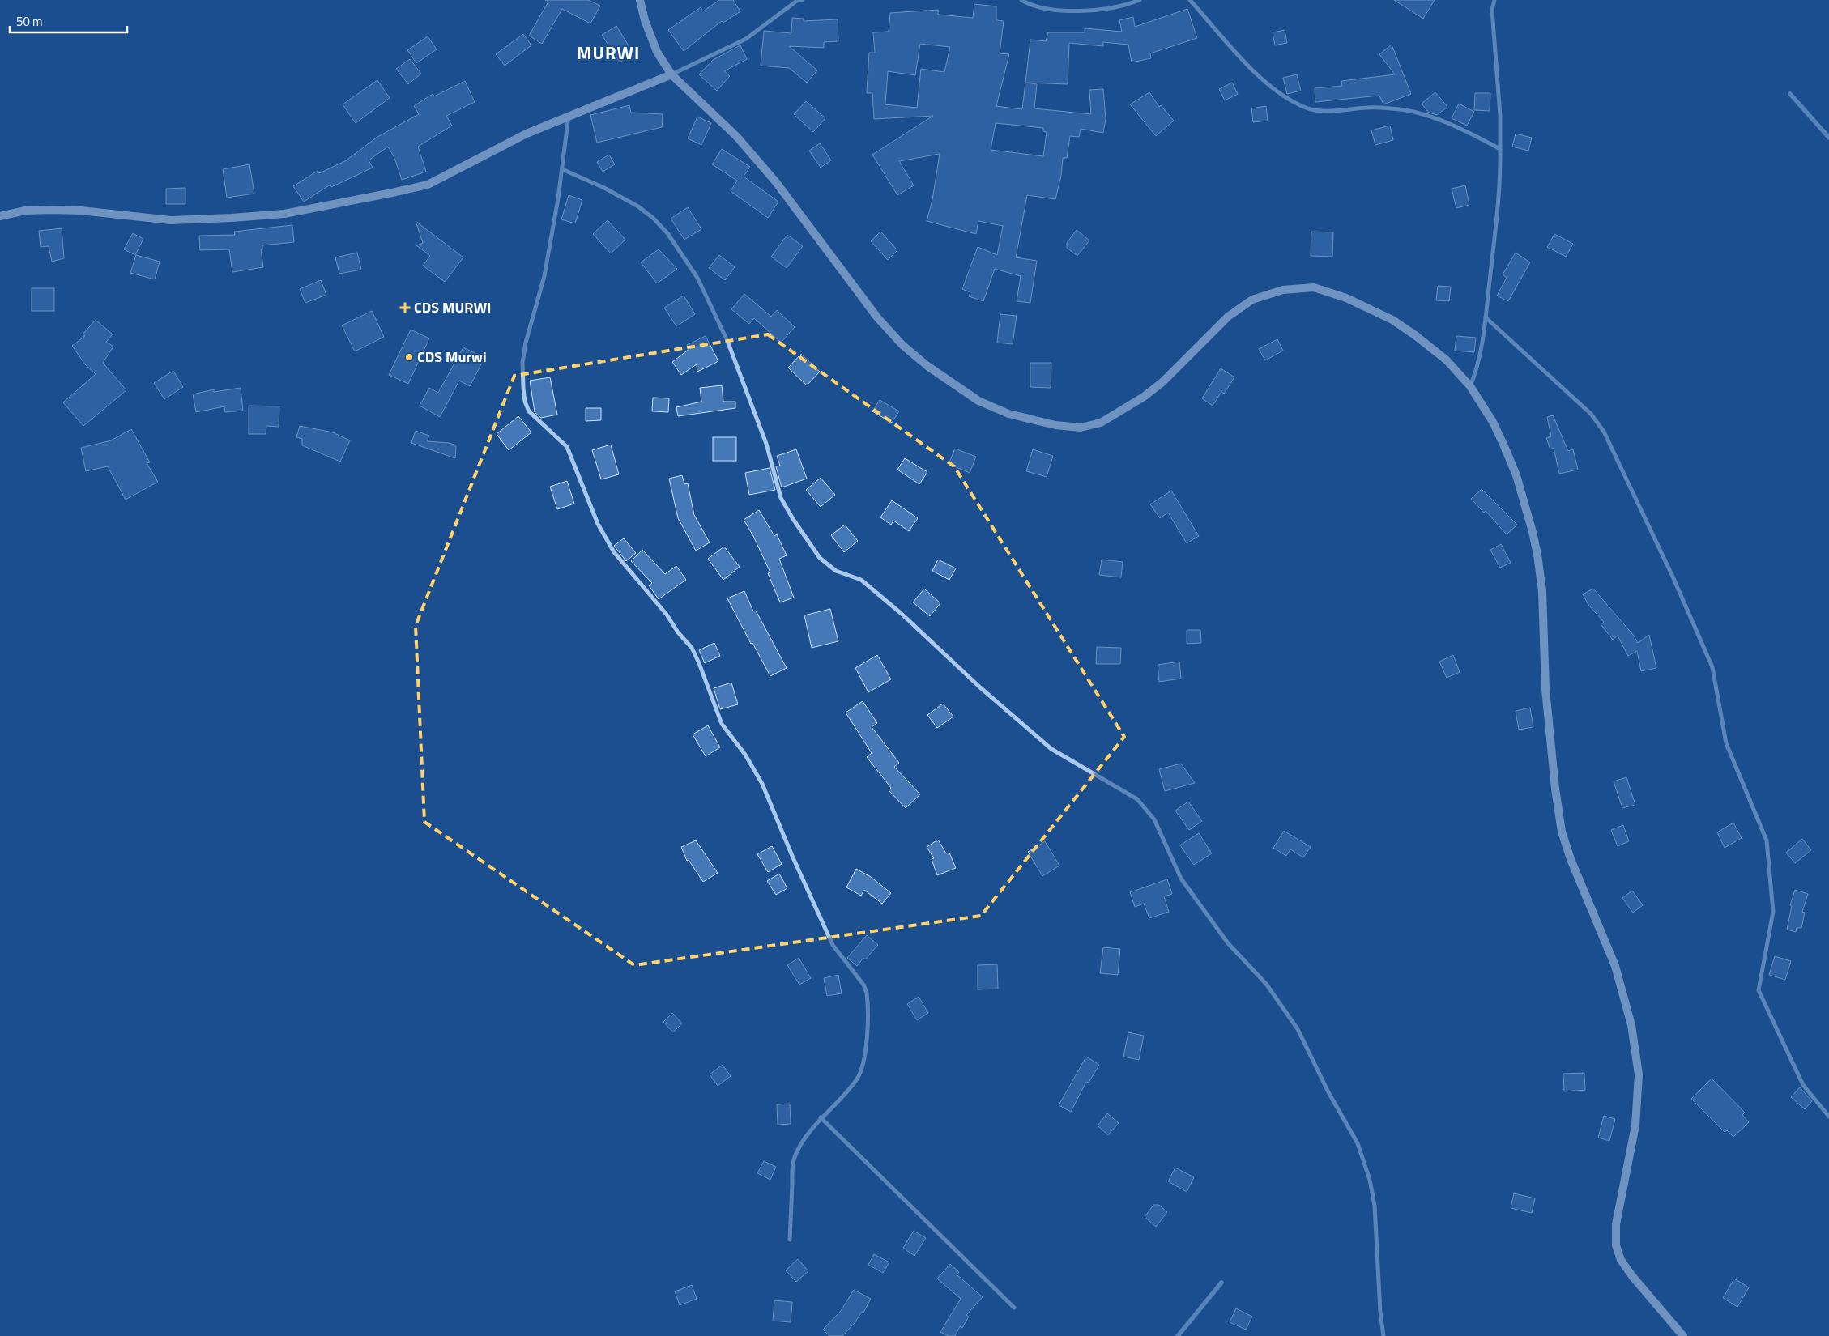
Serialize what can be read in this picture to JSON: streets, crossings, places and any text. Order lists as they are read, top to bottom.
{
  "districts": ["MURWI"],
  "places": {
    "health": ["CDS MURWI"],
    "other": ["CDS Murwi"]
  },
  "scale_bar": "50 m"
}
